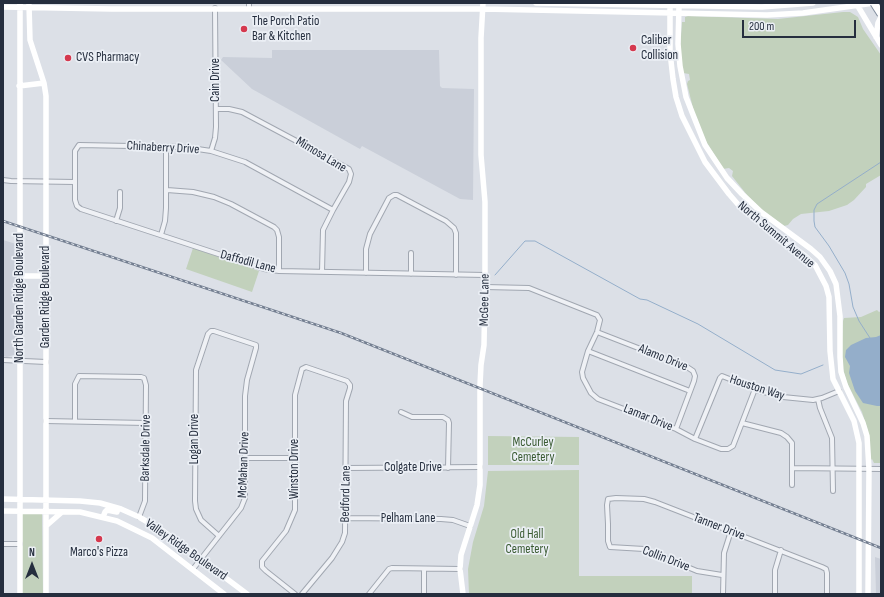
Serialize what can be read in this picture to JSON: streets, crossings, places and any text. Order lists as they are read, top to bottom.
{
  "streets": {
    "main road": [
      "North Summit Avenue",
      "Garden Ridge Boulevard",
      "North Garden Ridge Boulevard",
      "McGee Lane",
      "Valley Ridge Boulevard"
    ],
    "street": [
      "Cain Drive",
      "Chinaberry Drive",
      "Mimosa Lane",
      "Daffodil Lane",
      "Alamo Drive",
      "Houston Way",
      "Lamar Drive",
      "Logan Drive",
      "Barksdale Drive",
      "McMahan Drive",
      "Colgate Drive",
      "Winston Drive",
      "Bedford Lane",
      "Pelham Lane",
      "Tanner Drive",
      "Collin Drive"
    ]
  },
  "crossings": [
    ["Cain Drive", "Chinaberry Drive"],
    ["Cain Drive", "Mimosa Lane"],
    ["Chinaberry Drive", "Mimosa Lane"],
    ["Chinaberry Drive", "Daffodil Lane"],
    ["Mimosa Lane", "Daffodil Lane"],
    ["North Summit Avenue", "Houston Way"],
    ["Daffodil Lane", "McGee Lane"],
    ["Garden Ridge Boulevard", "Valley Ridge Boulevard"],
    ["North Garden Ridge Boulevard", "Valley Ridge Boulevard"],
    ["McGee Lane", "Colgate Drive"],
    ["McGee Lane", "Pelham Lane"],
    ["Alamo Drive", "Lamar Drive"],
    ["Houston Way", "Lamar Drive"],
    ["Logan Drive", "McMahan Drive"],
    ["Barksdale Drive", "Valley Ridge Boulevard"],
    ["McMahan Drive", "Valley Ridge Boulevard"],
    ["Colgate Drive", "Bedford Lane"],
    ["Winston Drive", "Bedford Lane"],
    ["Bedford Lane", "Pelham Lane"],
    ["Tanner Drive", "Collin Drive"]
  ],
  "parks": ["McCurley Cemetery", "Old Hall Cemetery"],
  "places": [
    "The Porch Patio Bar & Kitchen",
    "Caliber Collision",
    "CVS Pharmacy",
    "Marco's Pizza"
  ],
  "scale_bar": "200 m",
  "north": "top"
}
